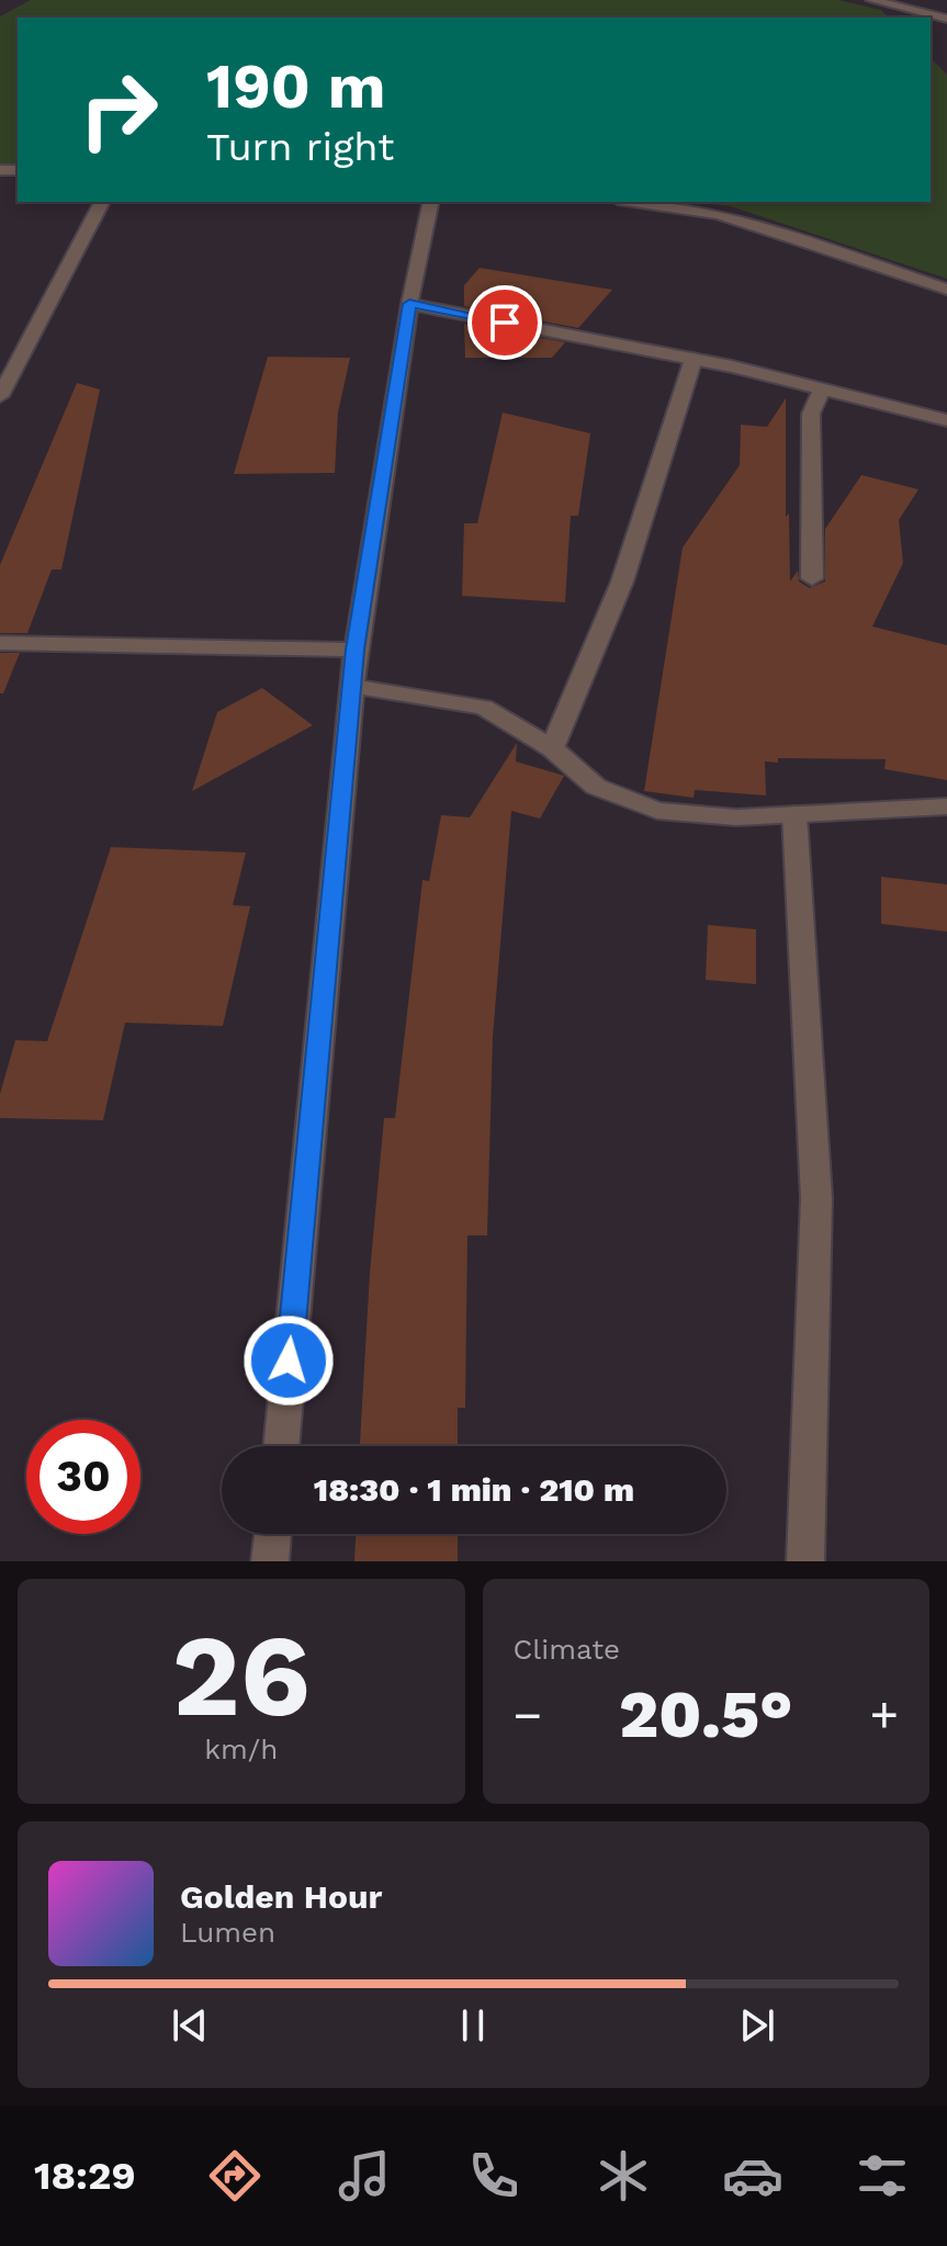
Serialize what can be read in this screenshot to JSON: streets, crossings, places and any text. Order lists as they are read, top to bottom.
{
  "page": {
    "turn": ["190 m", "Turn right"],
    "limit": "30",
    "trip": "18:30 · 1 min · 210 m",
    "tile": [
      ["26", "km/h"],
      "Climate"
    ],
    "heat": ["−", "20.5°", "+"],
    "song": ["Golden Hour", "Lumen"],
    "tabs": "18:29"
  }
}
